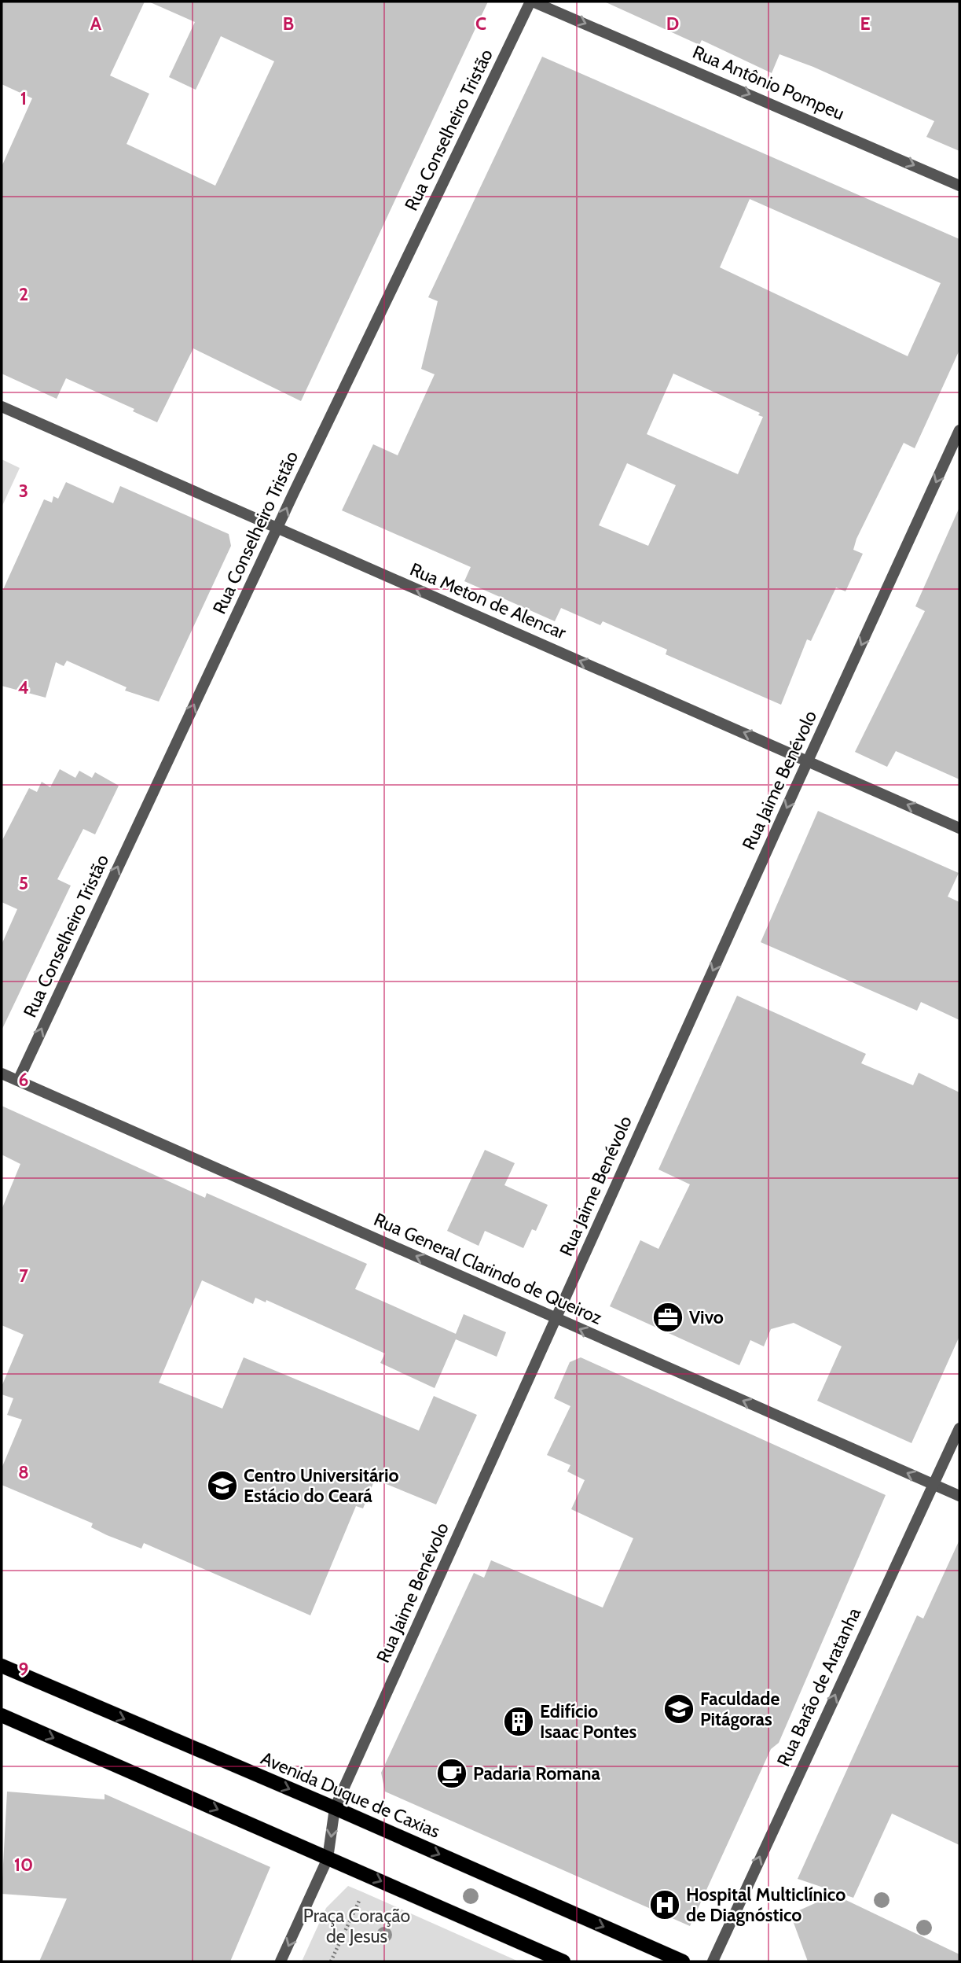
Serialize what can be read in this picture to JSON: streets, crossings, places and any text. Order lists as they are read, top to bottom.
{
  "streets": {
    "main road": ["Avenida Duque de Caxias"],
    "street": [
      "Rua Antônio Pompeu",
      "Rua Conselheiro Tristão",
      "Rua Meton de Alencar",
      "Rua Jaime Benévolo",
      "Rua General Clarindo de Queiroz",
      "Rua Barão de Aratanha"
    ]
  },
  "crossings": [
    ["Rua Antônio Pompeu", "Rua Conselheiro Tristão"],
    ["Rua Conselheiro Tristão", "Rua Meton de Alencar"],
    ["Rua Conselheiro Tristão", "Rua General Clarindo de Queiroz"],
    ["Rua Meton de Alencar", "Rua Jaime Benévolo"],
    ["Rua Jaime Benévolo", "Rua General Clarindo de Queiroz"],
    ["Rua Jaime Benévolo", "Avenida Duque de Caxias"],
    ["Rua General Clarindo de Queiroz", "Rua Barão de Aratanha"]
  ],
  "one_way": [
    "Rua Antônio Pompeu",
    "Rua Conselheiro Tristão",
    "Rua Meton de Alencar",
    "Rua Jaime Benévolo",
    "Rua General Clarindo de Queiroz",
    "Rua Barão de Aratanha"
  ],
  "parks": ["Praça Coração de Jesus"],
  "places": {
    "office": ["Vivo"],
    "school or university": ["Centro Universitário Estácio do Ceará", "Faculdade Pitágoras"],
    "building": ["Edifício Isaac Pontes"],
    "cafe": ["Padaria Romana"],
    "hospital": ["Hospital Multiclínico de Diagnóstico"]
  },
  "grid": {
    "columns": [
      "A",
      "B",
      "C",
      "D",
      "E"
    ],
    "rows": [
      "1",
      "2",
      "3",
      "4",
      "5",
      "6",
      "7",
      "8",
      "9",
      "10"
    ]
  }
}
